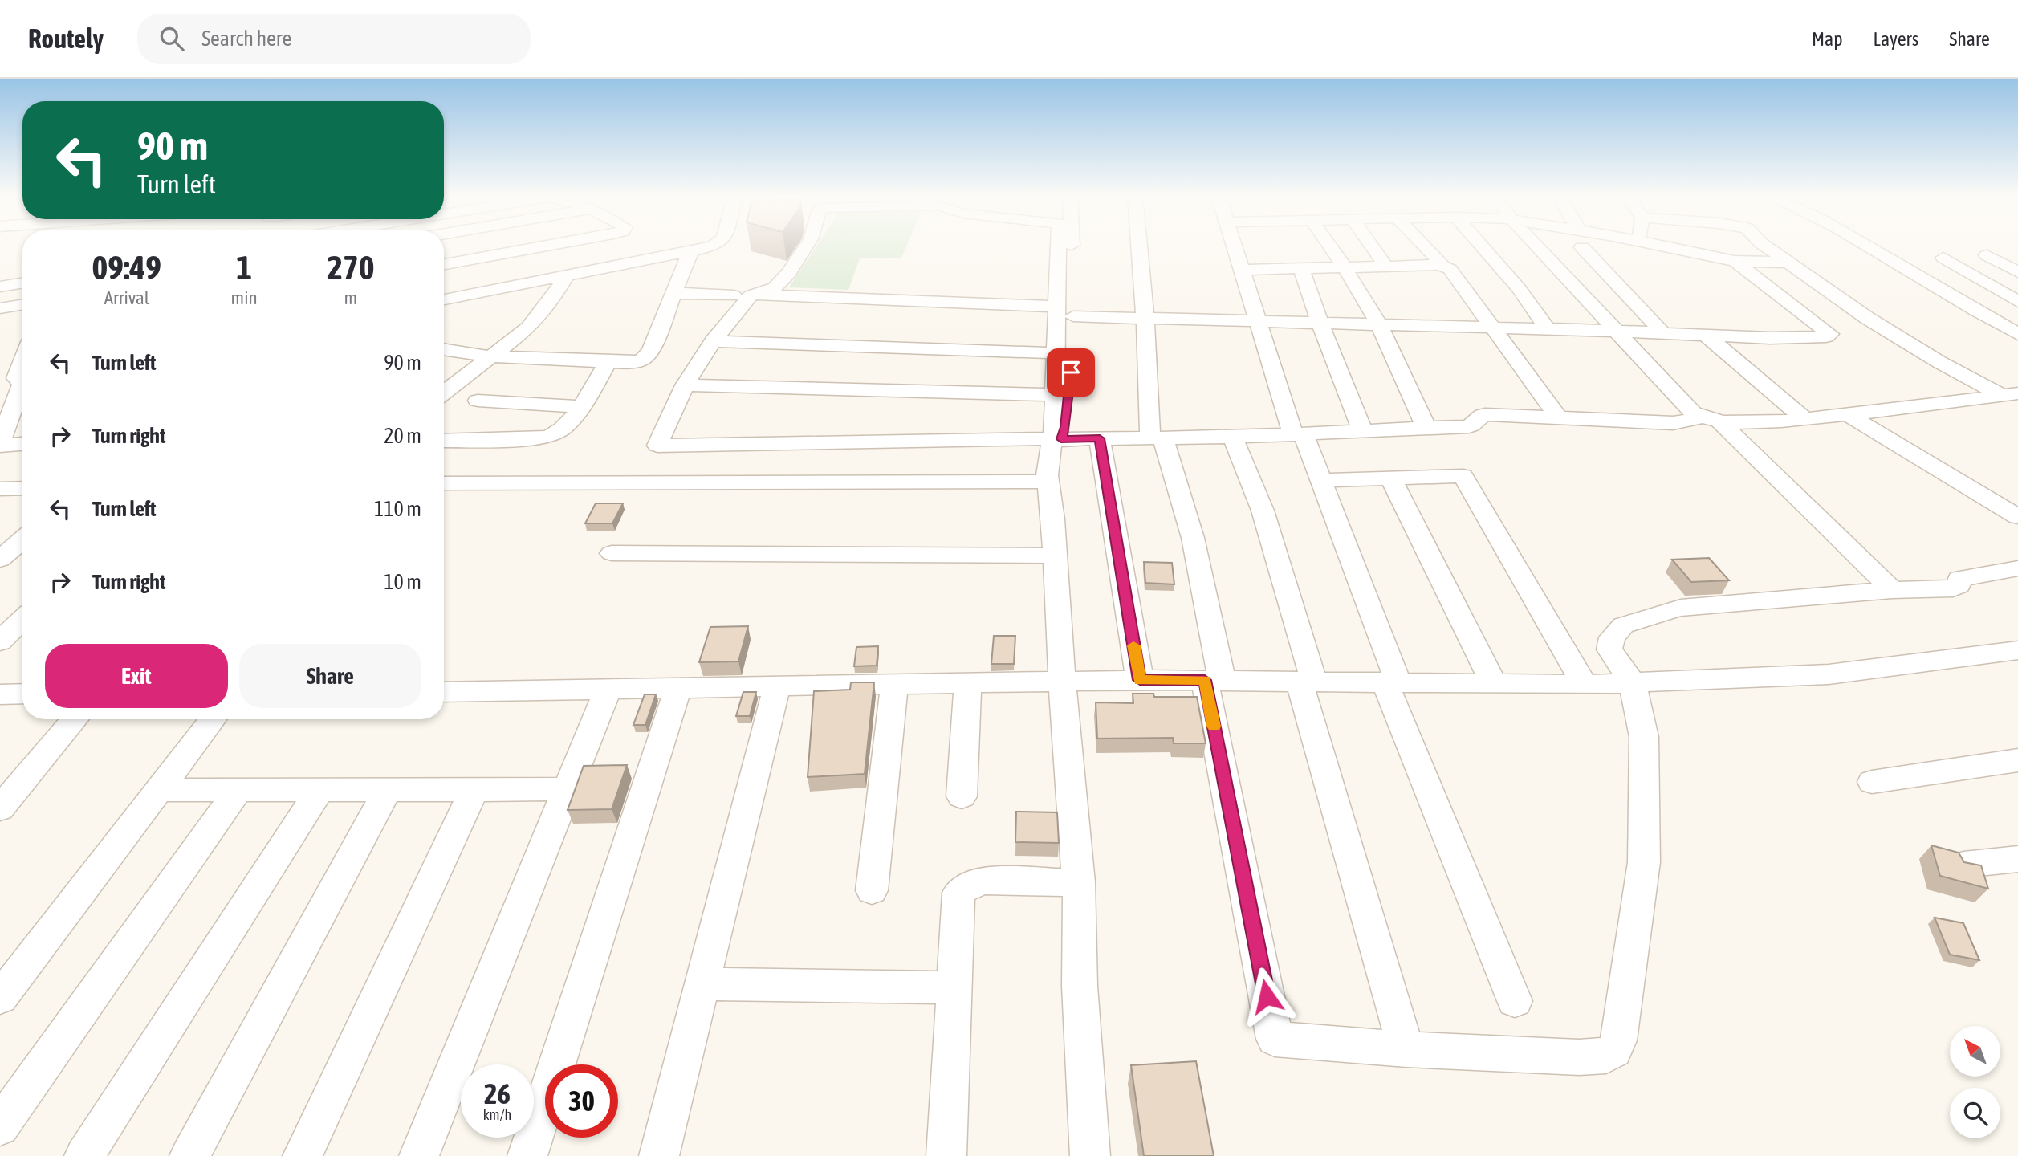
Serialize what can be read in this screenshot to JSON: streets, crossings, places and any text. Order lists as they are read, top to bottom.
{
  "north": "top left",
  "page": {
    "header": "Routely",
    "search": "Search here",
    "nav": ["Map", "Layers", "Share"],
    "turn": ["90 m", "Turn left"],
    "eta": [
      "09:49",
      "Arrival",
      "1",
      "min",
      "270",
      "m"
    ],
    "list": [
      {
        "name": "Turn left",
        "value": "90 m"
      },
      {
        "name": "Turn right",
        "value": "20 m"
      },
      {
        "name": "Turn left",
        "value": "110 m"
      },
      {
        "name": "Turn right",
        "value": "10 m"
      }
    ],
    "buttons": ["Exit", "Share"],
    "speed": "26 km/h",
    "limit": "30"
  }
}
